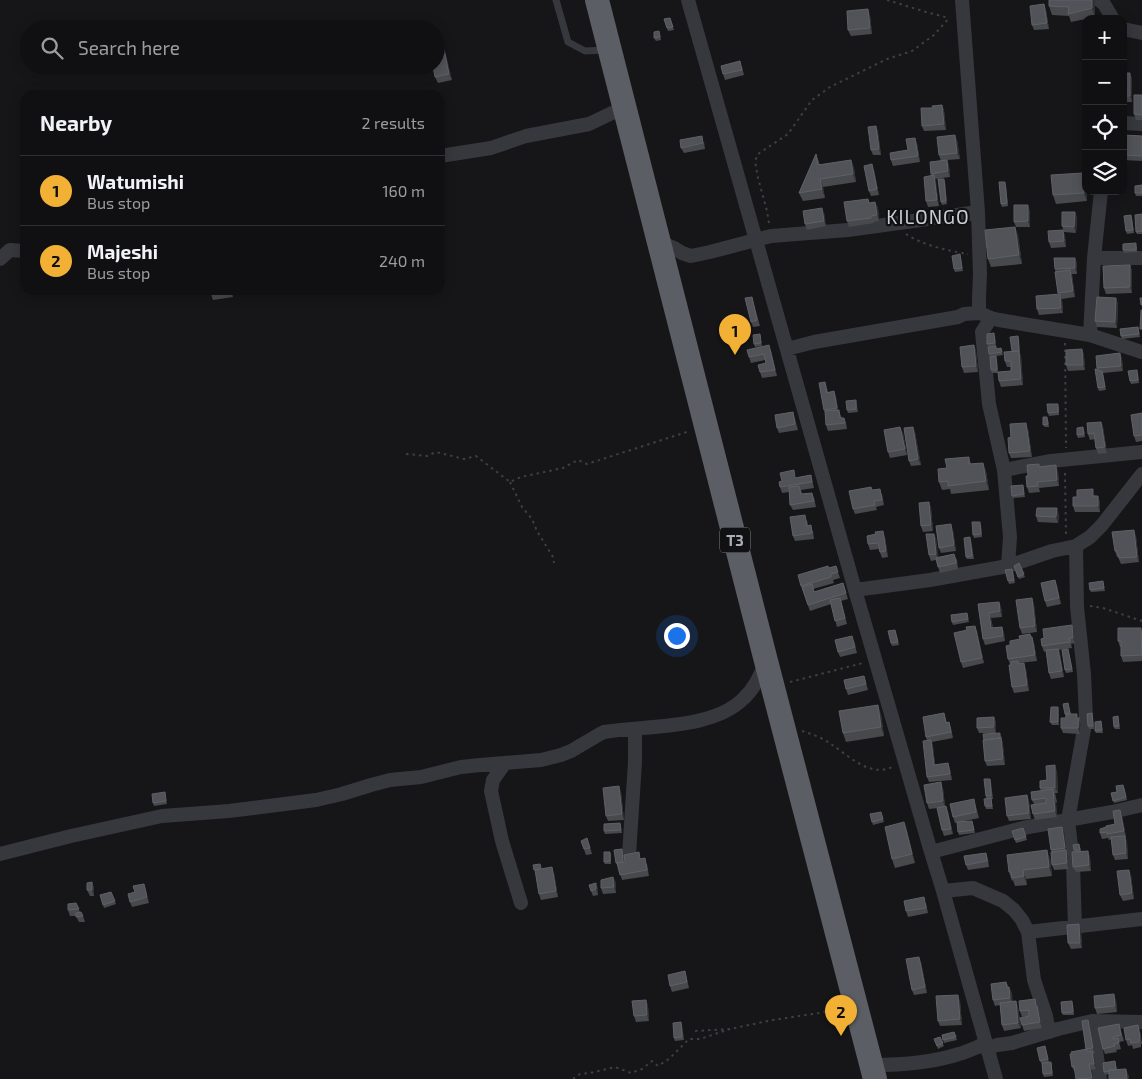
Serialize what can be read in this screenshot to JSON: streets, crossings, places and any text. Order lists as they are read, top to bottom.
{
  "streets": {
    "highway": ["T3"]
  },
  "districts": ["KILONGO"],
  "page": {
    "map_buttons": ["+", "−"],
    "search": "Search here",
    "heading": ["Nearby", "2 results"],
    "list": [
      {
        "mark": "1",
        "name": "Watumishi",
        "note": "Bus stop",
        "value": "160 m"
      },
      {
        "mark": "2",
        "name": "Majeshi",
        "note": "Bus stop",
        "value": "240 m"
      }
    ],
    "pins": ["1", "2"]
  }
}
